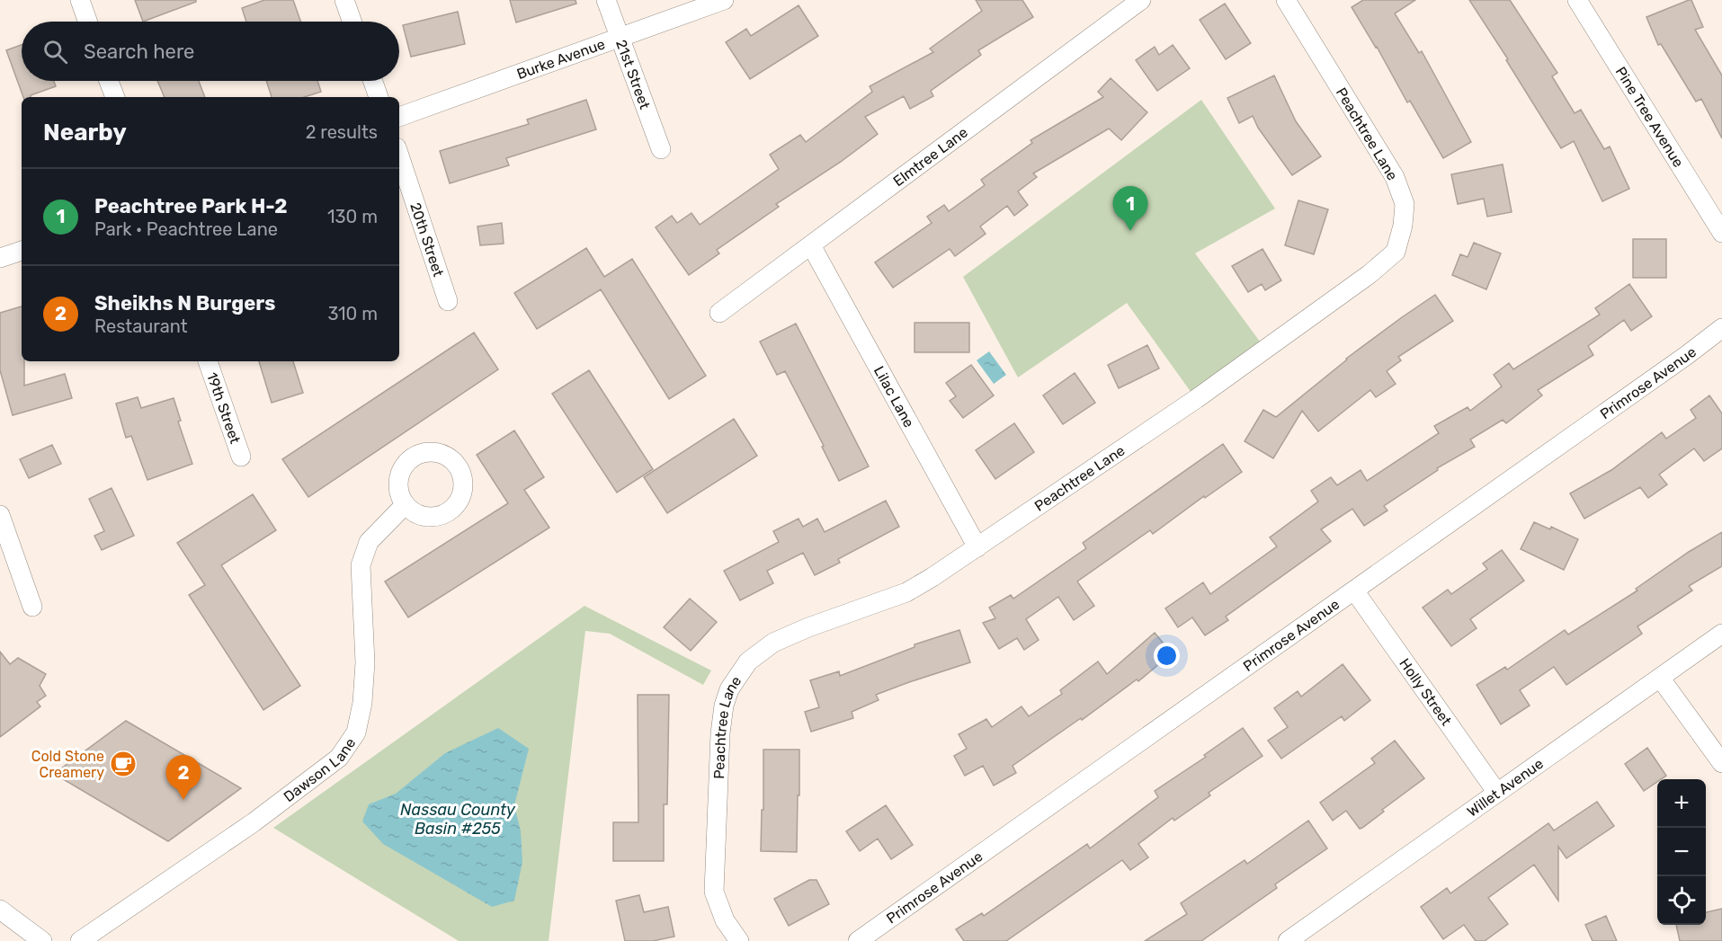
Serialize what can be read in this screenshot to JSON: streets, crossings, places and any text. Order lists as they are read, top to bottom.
{
  "streets": {
    "street": [
      "Burke Avenue",
      "21st Street",
      "Pine Tree Avenue",
      "Peachtree Lane",
      "Elmtree Lane",
      "20th Street",
      "Primrose Avenue",
      "Lilac Lane",
      "19th Street",
      "Holly Street",
      "Dawson Lane",
      "Willet Avenue"
    ]
  },
  "crossings": [
    ["Burke Avenue", "21st Street"],
    ["Peachtree Lane", "Lilac Lane"],
    ["Elmtree Lane", "Lilac Lane"],
    ["Primrose Avenue", "Holly Street"],
    ["Holly Street", "Willet Avenue"]
  ],
  "water": ["Nassau County Basin #255"],
  "places": {
    "cafe": ["Cold Stone Creamery"]
  },
  "page": {
    "search": "Search here",
    "heading": ["Nearby", "2 results"],
    "list": [
      {
        "mark": "1",
        "name": "Peachtree Park H-2",
        "note": "Park · Peachtree Lane",
        "value": "130 m"
      },
      {
        "mark": "2",
        "name": "Sheikhs N Burgers",
        "note": "Restaurant",
        "value": "310 m"
      }
    ],
    "pins": ["1", "2"],
    "map_buttons": ["+", "−"]
  }
}
